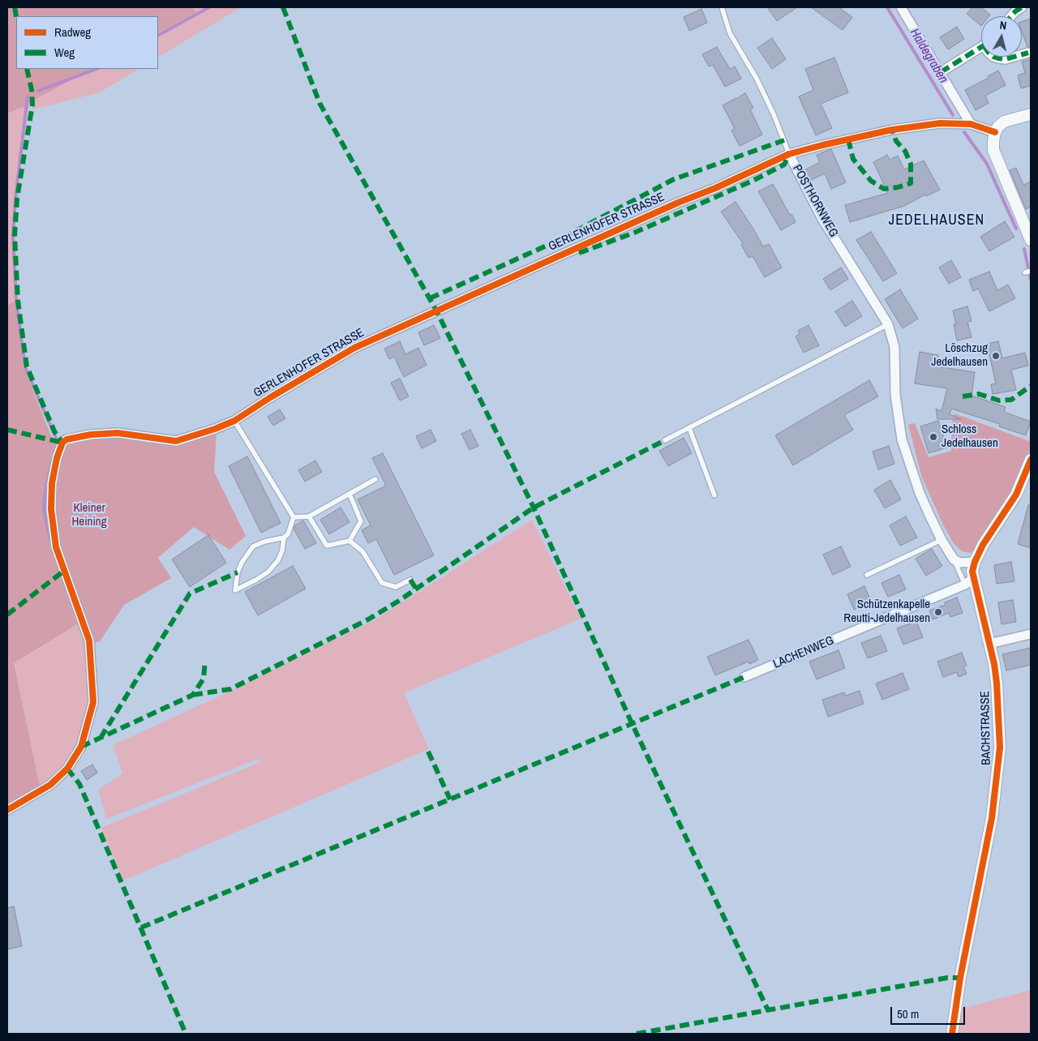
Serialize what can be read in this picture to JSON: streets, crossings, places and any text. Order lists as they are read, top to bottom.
{
  "streets": {
    "street": [
      "POSTHORNWEG",
      "GERLENHOFER STRASSE",
      "LACHENWEG",
      "BACHSTRASSE"
    ]
  },
  "crossings": [
    ["POSTHORNWEG", "GERLENHOFER STRASSE"],
    ["POSTHORNWEG", "LACHENWEG"],
    ["POSTHORNWEG", "BACHSTRASSE"],
    ["LACHENWEG", "BACHSTRASSE"]
  ],
  "districts": ["JEDELHAUSEN"],
  "water": ["Haldegraben"],
  "parks": ["Kleiner Heining"],
  "places": ["Löschzug Jedelhausen", "Schloss Jedelhausen", "Schützenkapelle Reutti-Jedelhausen"],
  "legend": ["Radweg", "Weg"],
  "scale_bar": "50 m",
  "north": "top"
}
